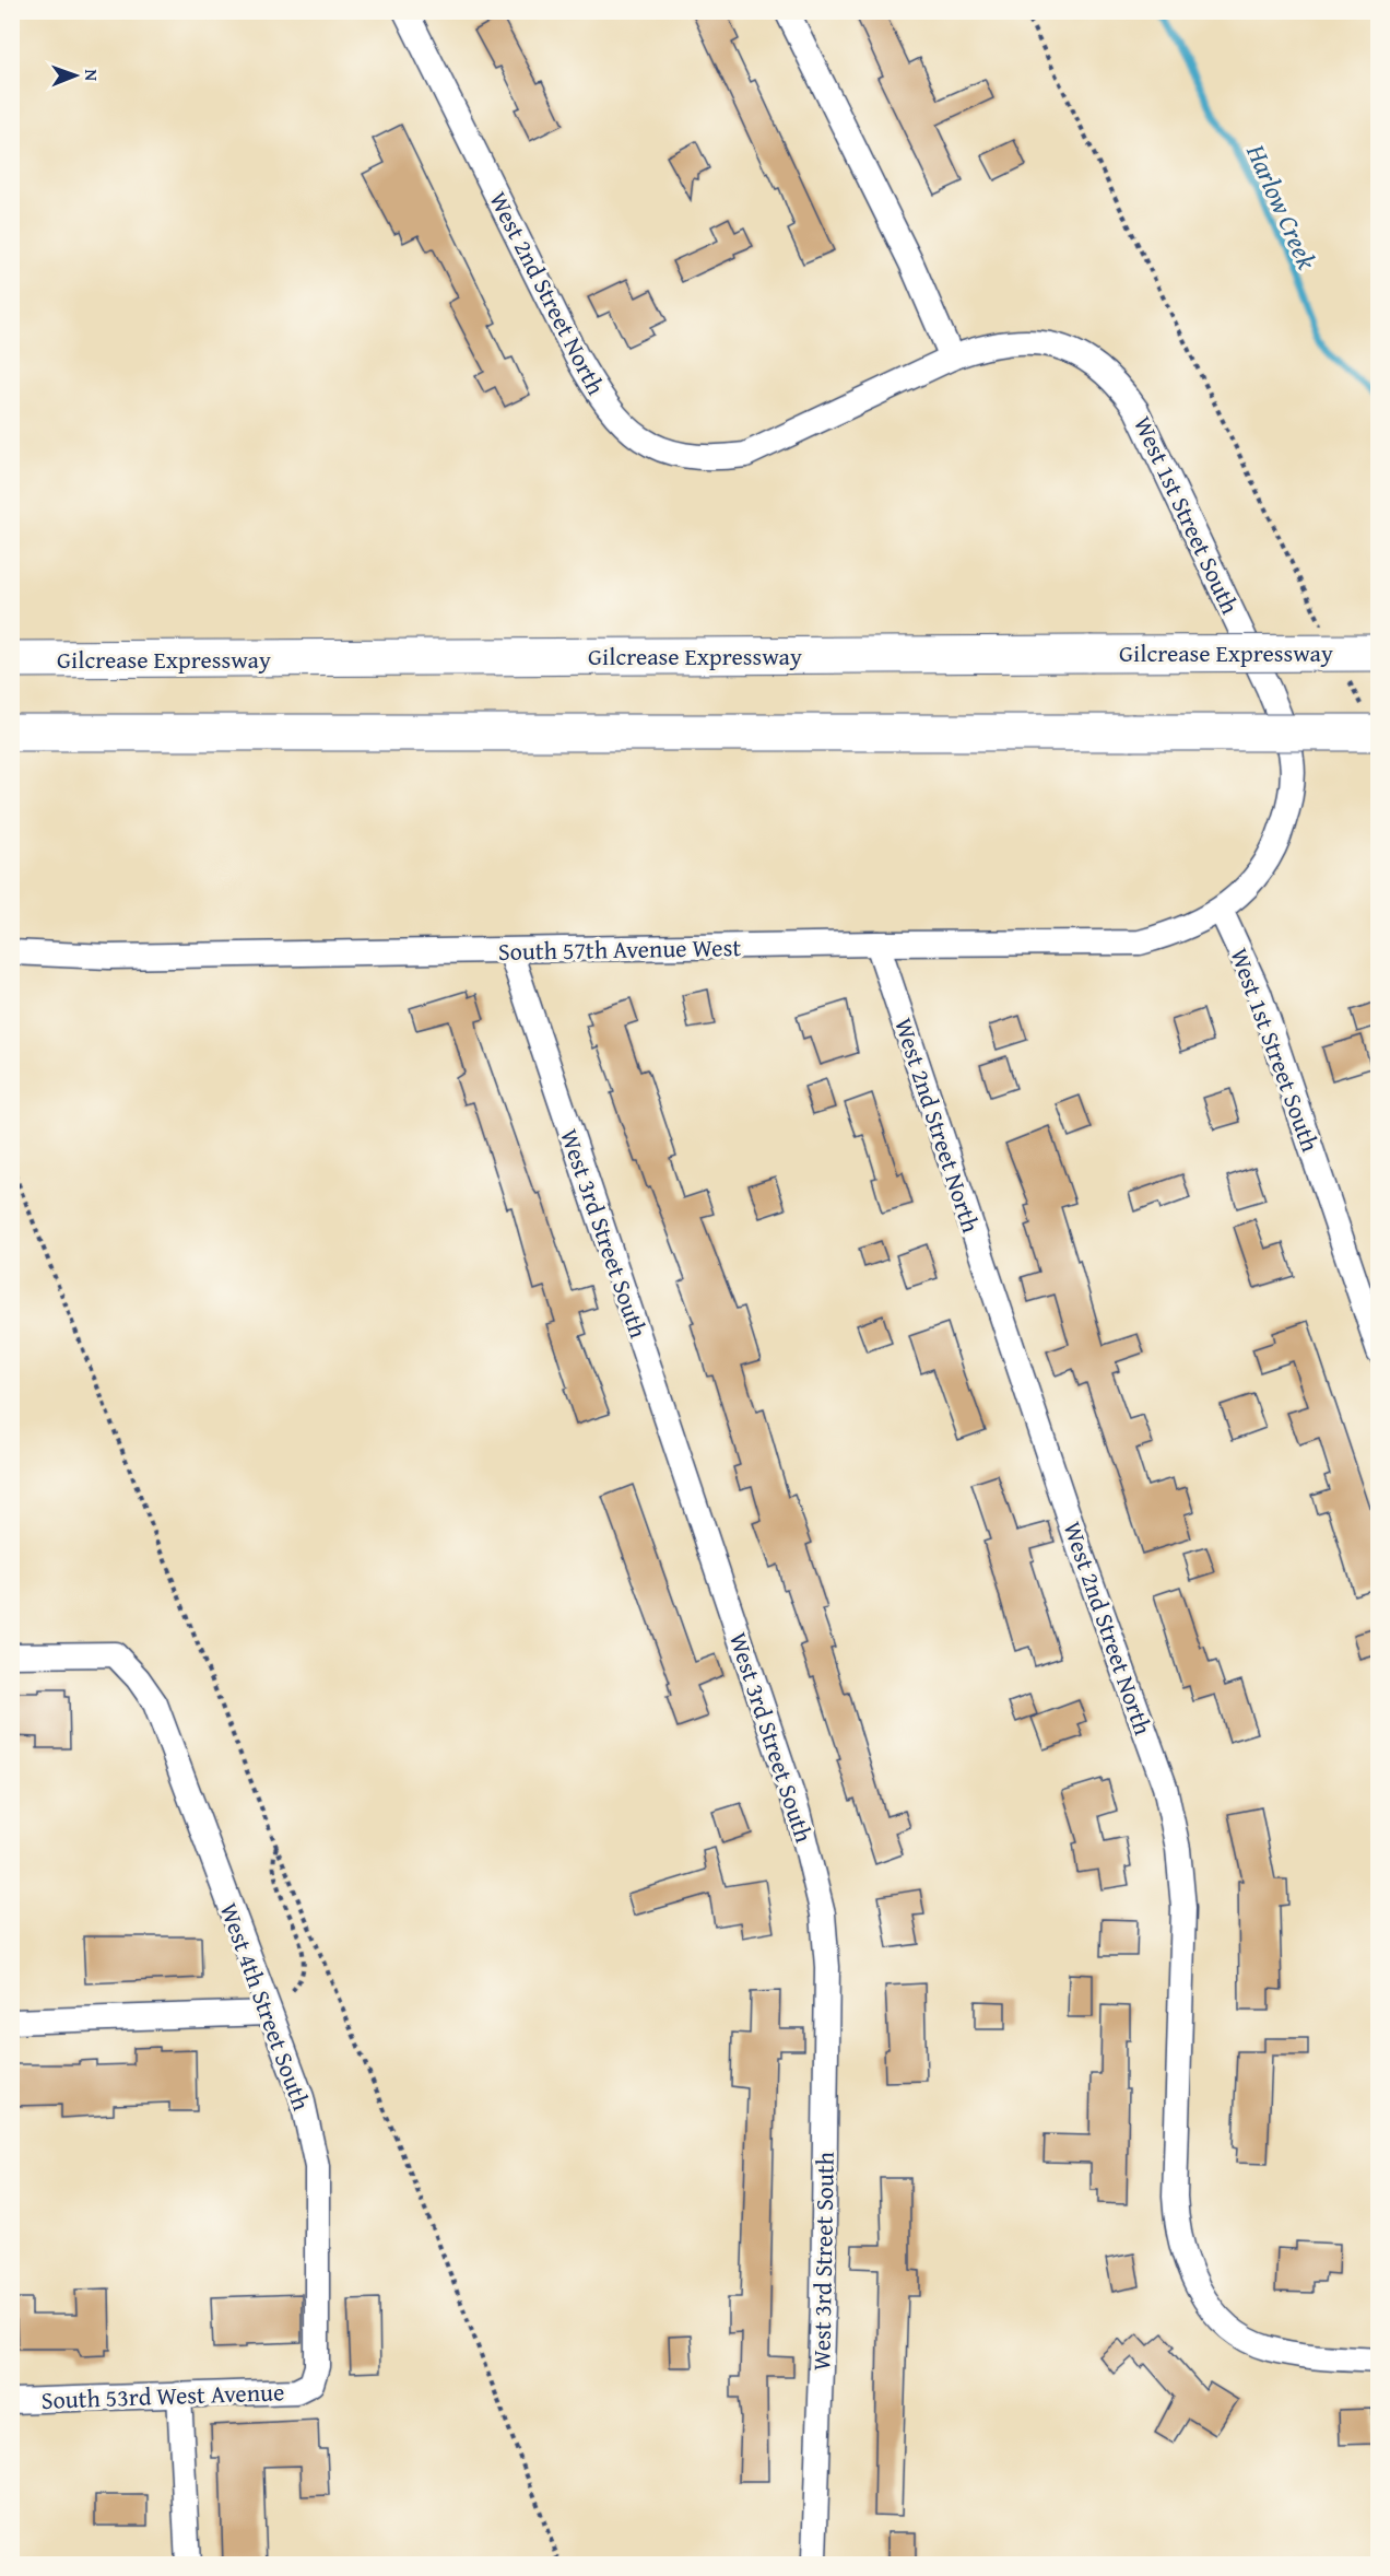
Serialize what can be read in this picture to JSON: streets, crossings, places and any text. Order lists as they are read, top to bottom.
{
  "streets": {
    "highway": ["Gilcrease Expressway"],
    "street": [
      "West 2nd Street North",
      "West 1st Street South",
      "South 57th Avenue West",
      "West 3rd Street South",
      "West 4th Street South",
      "South 53rd West Avenue"
    ]
  },
  "crossings": [
    ["West 2nd Street North", "West 1st Street South"],
    ["West 2nd Street North", "South 57th Avenue West"],
    ["West 1st Street South", "South 57th Avenue West"],
    ["South 57th Avenue West", "West 3rd Street South"],
    ["West 4th Street South", "South 53rd West Avenue"]
  ],
  "water": ["Harlow Creek"],
  "north": "right"
}
